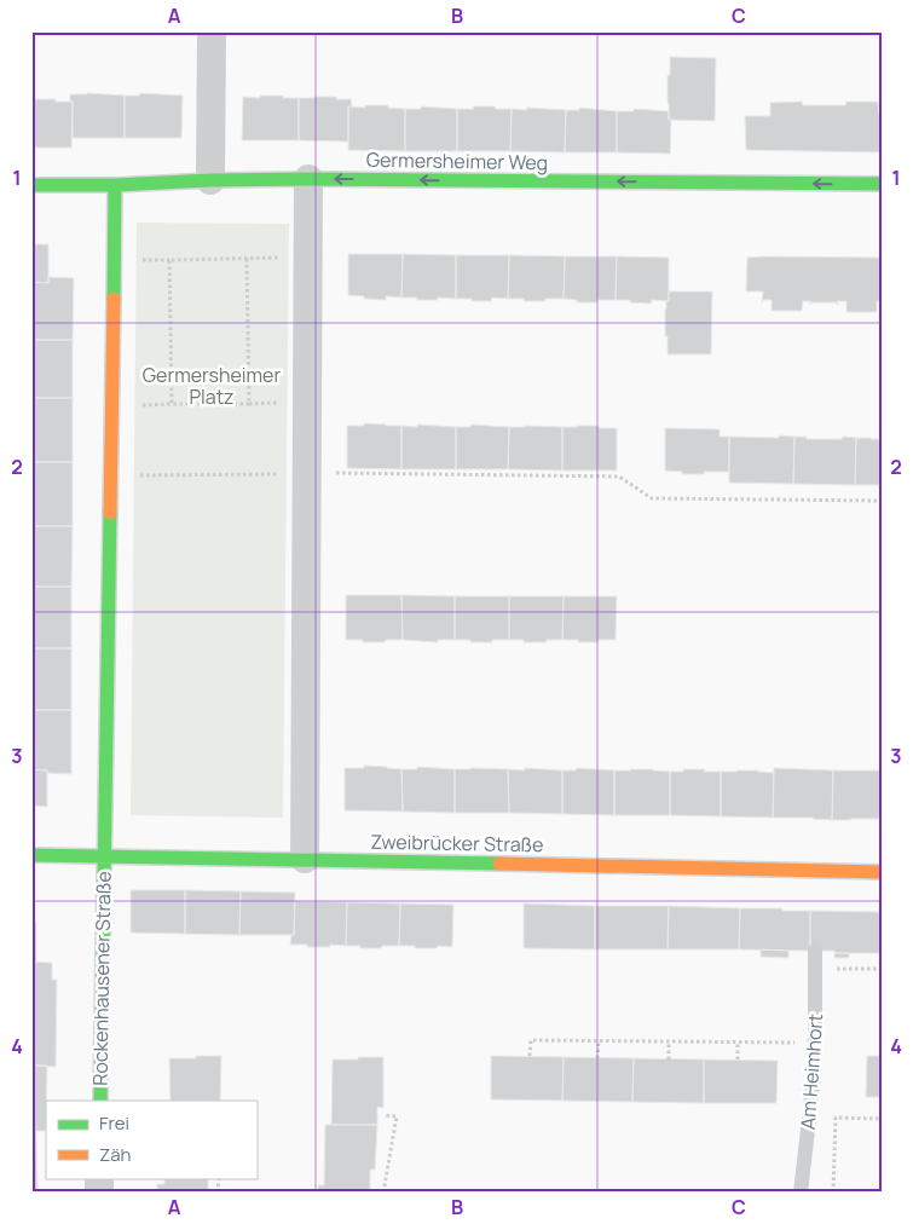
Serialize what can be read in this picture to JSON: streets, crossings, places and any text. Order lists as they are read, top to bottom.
{
  "streets": {
    "street": ["Germersheimer Weg", "Zweibrücker Straße", "Rockenhausener Straße"],
    "lane": ["Am Heimhort"]
  },
  "crossings": [
    ["Zweibrücker Straße", "Rockenhausener Straße"]
  ],
  "one_way": ["Germersheimer Weg"],
  "parks": ["Germersheimer Platz"],
  "legend": ["Frei", "Zäh"],
  "grid": {
    "columns": ["A", "B", "C"],
    "rows": [
      "1",
      "2",
      "3",
      "4"
    ]
  }
}
